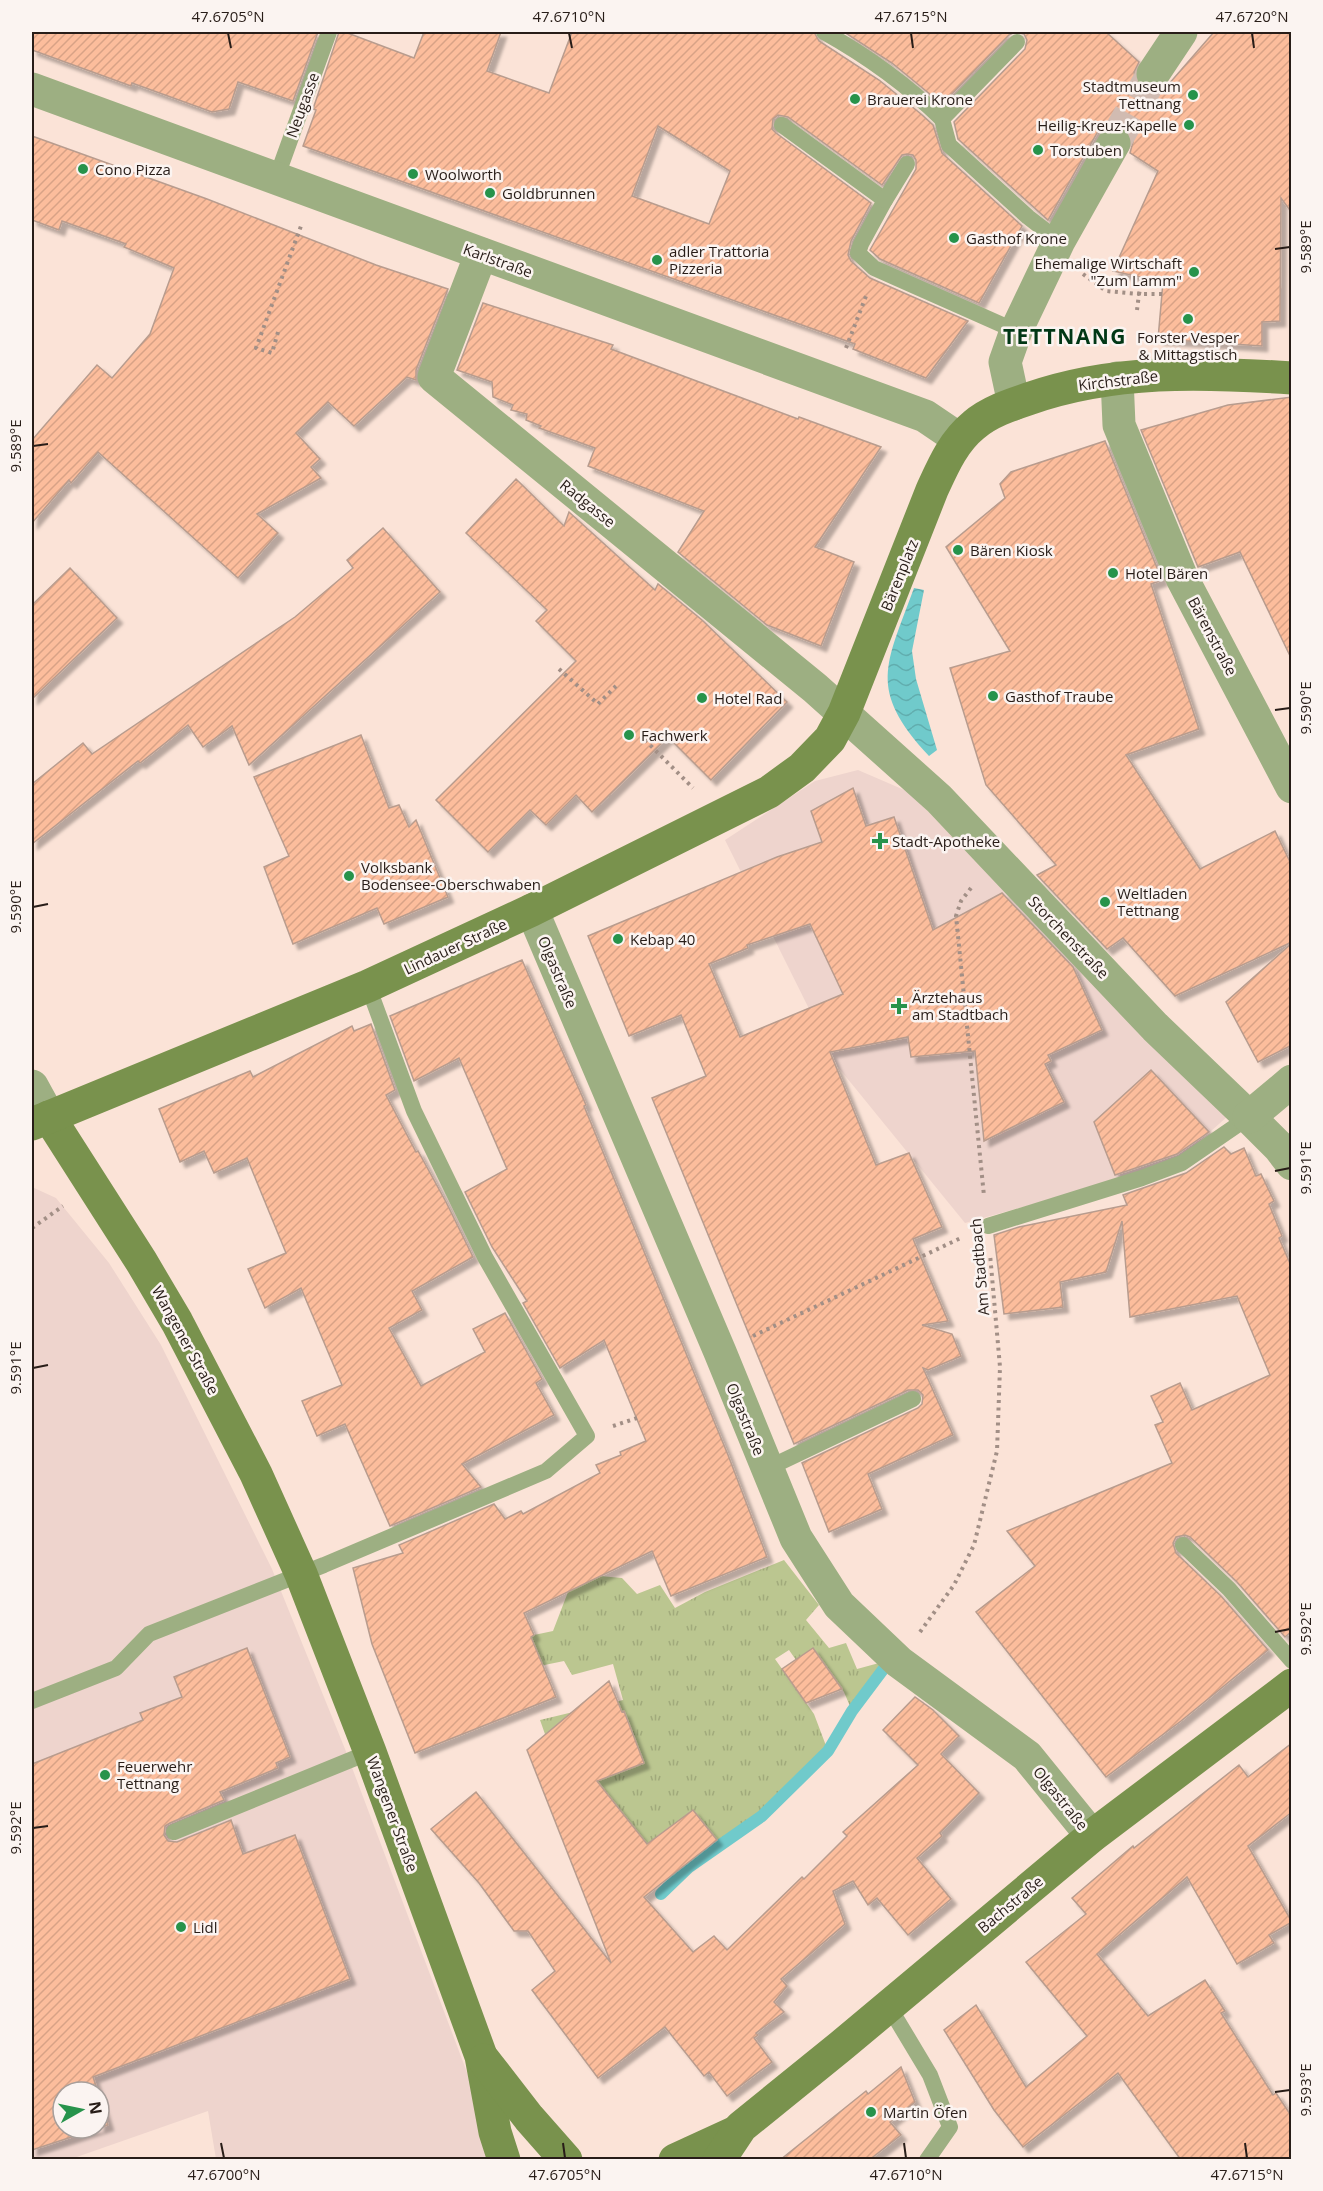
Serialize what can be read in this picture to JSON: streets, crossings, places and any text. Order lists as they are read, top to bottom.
{
  "streets": {
    "main road": [
      "Kirchstraße",
      "Bärenplatz",
      "Lindauer Straße",
      "Wangener Straße",
      "Bachstraße"
    ],
    "street": [
      "Karlstraße",
      "Radgasse",
      "Bärenstraße",
      "Storchenstraße",
      "Olgastraße"
    ],
    "lane": ["Neugasse"],
    "path": ["Am Stadtbach"]
  },
  "crossings": [
    ["Neugasse", "Karlstraße"],
    ["Karlstraße", "Kirchstraße"],
    ["Karlstraße", "Radgasse"],
    ["Karlstraße", "Bärenplatz"],
    ["Kirchstraße", "Bärenplatz"],
    ["Kirchstraße", "Bärenstraße"],
    ["Radgasse", "Bärenplatz"],
    ["Radgasse", "Storchenstraße"],
    ["Radgasse", "Lindauer Straße"],
    ["Bärenplatz", "Storchenstraße"],
    ["Bärenplatz", "Lindauer Straße"],
    ["Storchenstraße", "Lindauer Straße"],
    ["Storchenstraße", "Am Stadtbach"],
    ["Lindauer Straße", "Olgastraße"],
    ["Lindauer Straße", "Wangener Straße"],
    ["Olgastraße", "Am Stadtbach"],
    ["Olgastraße", "Bachstraße"]
  ],
  "districts": ["TETTNANG"],
  "places": {
    "other": [
      "Stadtmuseum Tettnang",
      "Brauerei Krone",
      "Heilig-Kreuz-Kapelle",
      "Torstuben",
      "Cono Pizza",
      "Woolworth",
      "Goldbrunnen",
      "Gasthof Krone",
      "adler Trattoria Pizzeria",
      "Ehemalige Wirtschaft \"Zum Lamm\"",
      "Forster Vesper & Mittagstisch",
      "Bären Kiosk",
      "Hotel Bären",
      "Gasthof Traube",
      "Hotel Rad",
      "Fachwerk",
      "Volksbank Bodensee-Oberschwaben",
      "Weltladen Tettnang",
      "Kebap 40",
      "Feuerwehr Tettnang",
      "Lidl",
      "Martin Öfen"
    ],
    "health": ["Stadt-Apotheke", "Ärztehaus am Stadtbach"]
  },
  "north": "right",
  "coordinates": [
    "47.6705°N",
    "47.6710°N",
    "47.6715°N",
    "47.6720°N",
    "9.589°E",
    "9.590°E",
    "9.591°E",
    "9.592°E",
    "9.593°E",
    "47.6700°N"
  ]
}
